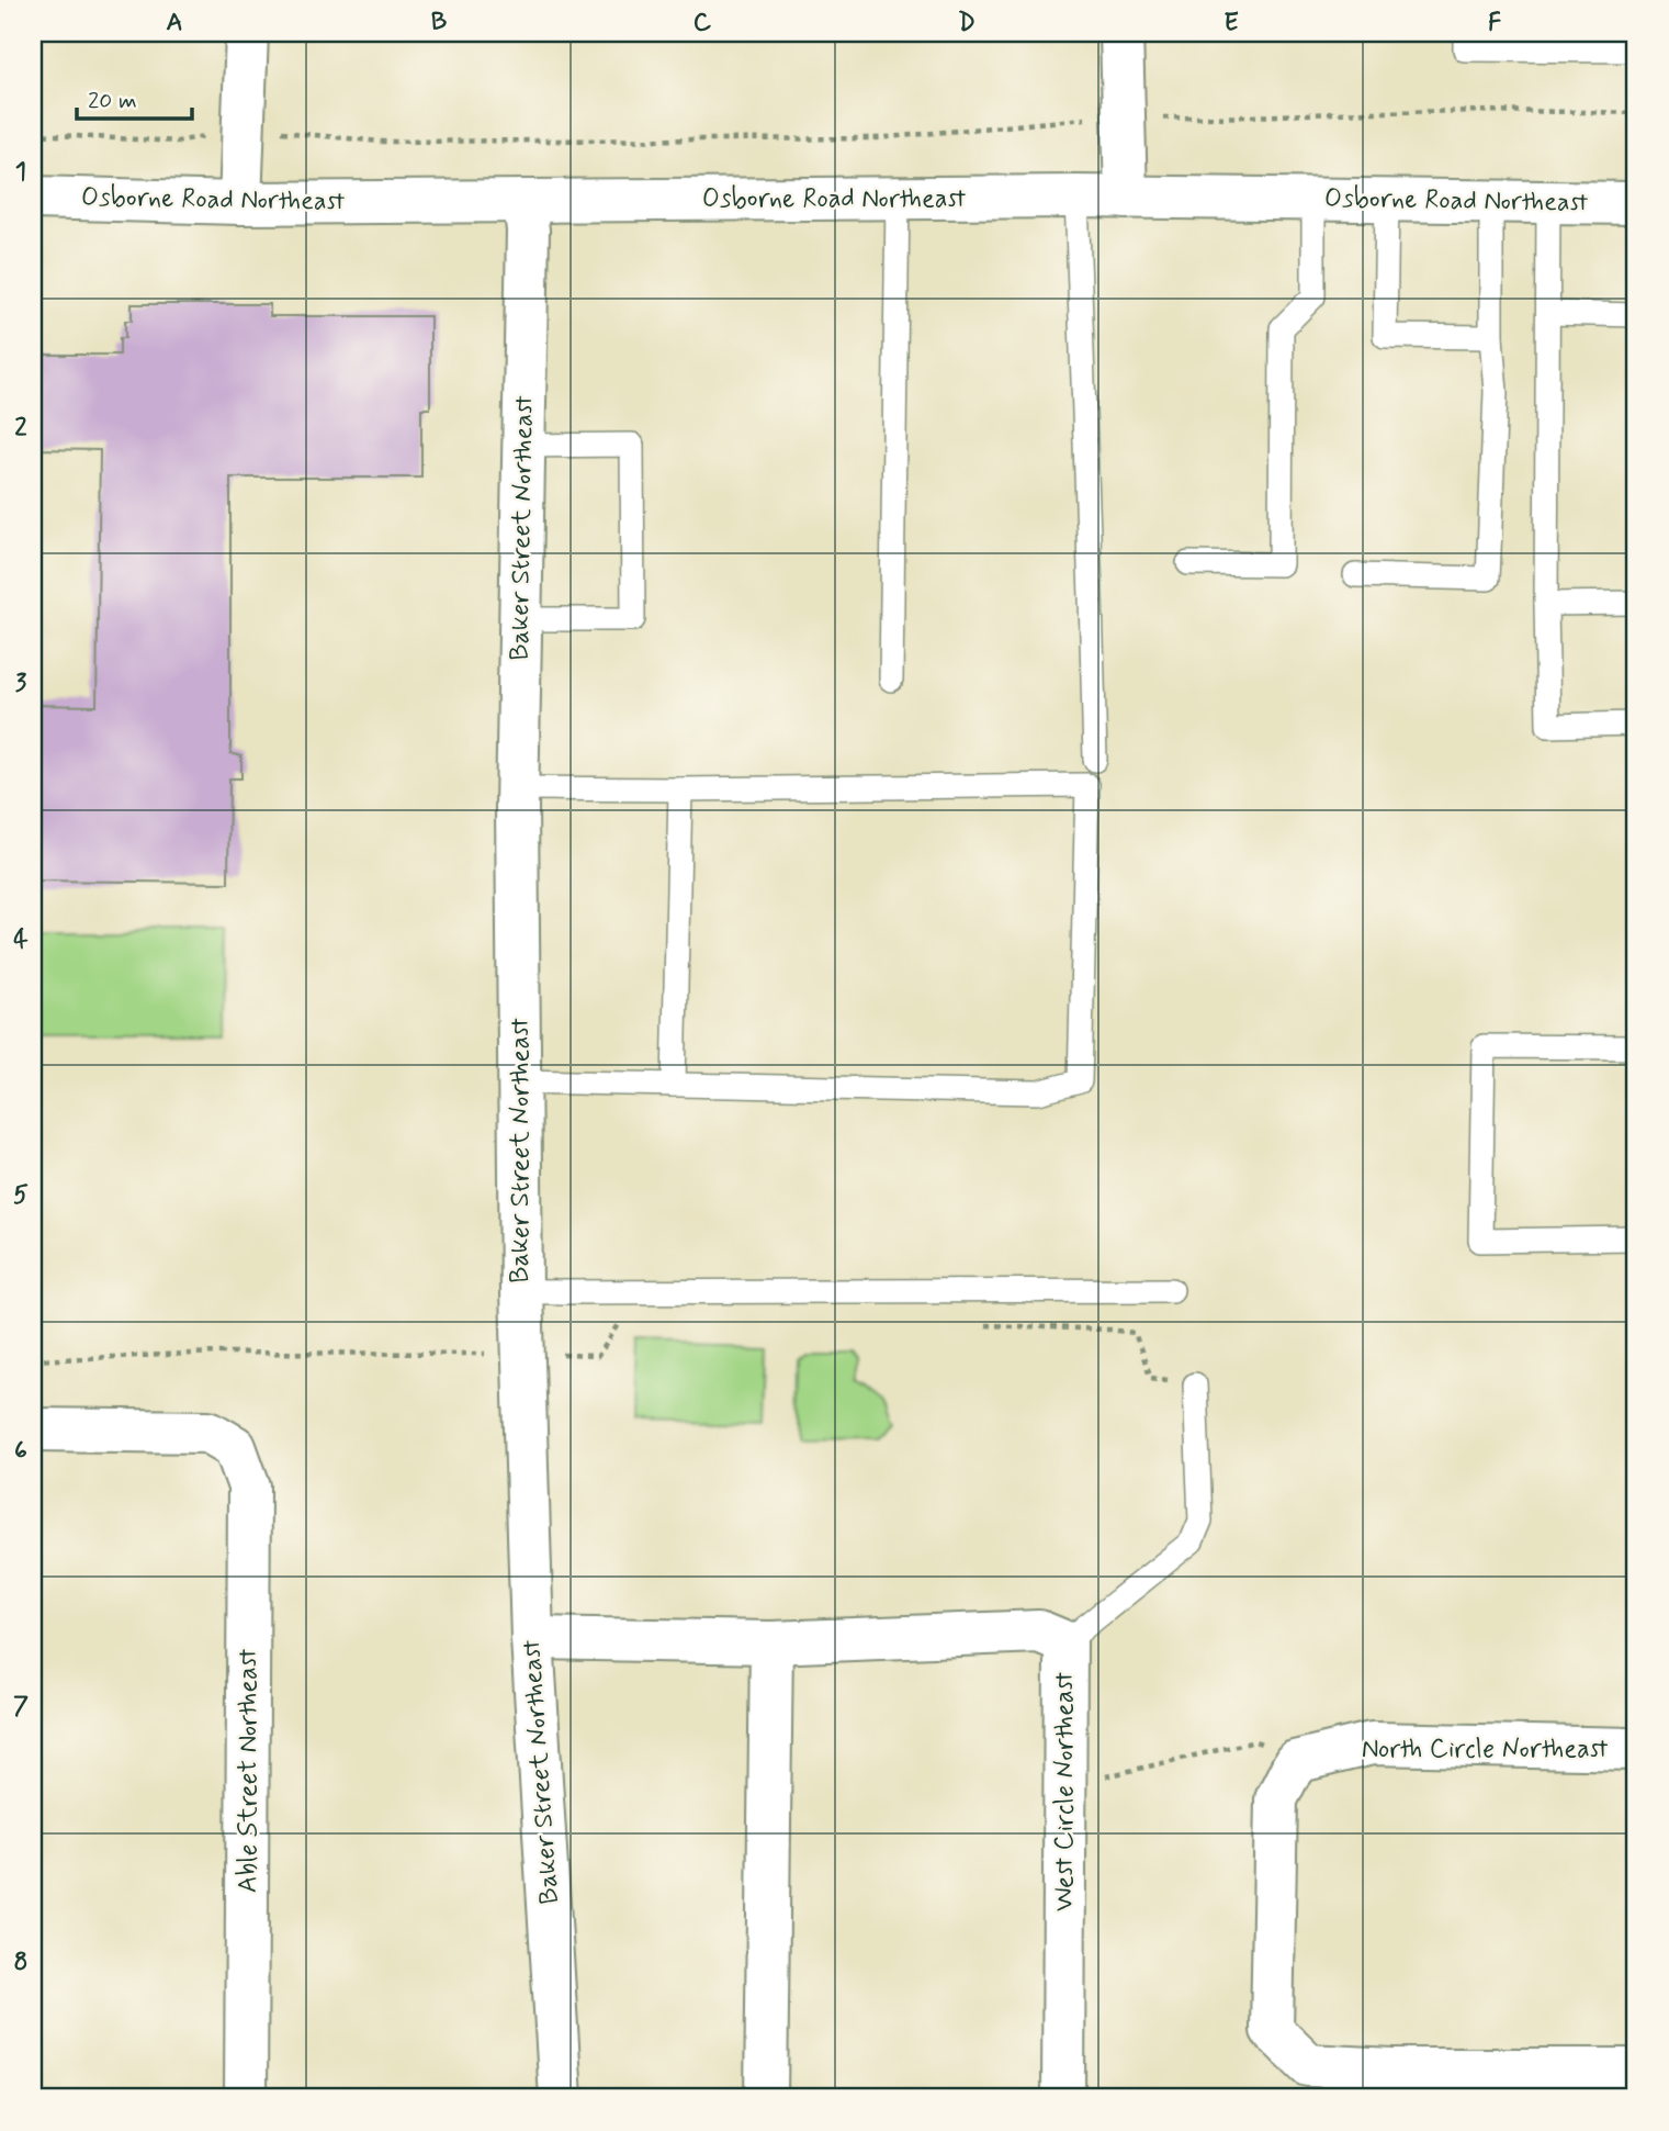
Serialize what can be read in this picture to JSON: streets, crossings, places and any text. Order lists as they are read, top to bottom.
{
  "streets": {
    "street": [
      "Osborne Road Northeast",
      "Baker Street Northeast",
      "North Circle Northeast",
      "Able Street Northeast",
      "West Circle Northeast"
    ]
  },
  "crossings": [
    ["Osborne Road Northeast", "Baker Street Northeast"],
    ["Baker Street Northeast", "West Circle Northeast"]
  ],
  "scale_bar": "20 m",
  "grid": {
    "columns": [
      "A",
      "B",
      "C",
      "D",
      "E",
      "F"
    ],
    "rows": [
      "1",
      "2",
      "3",
      "4",
      "5",
      "6",
      "7",
      "8"
    ]
  }
}
